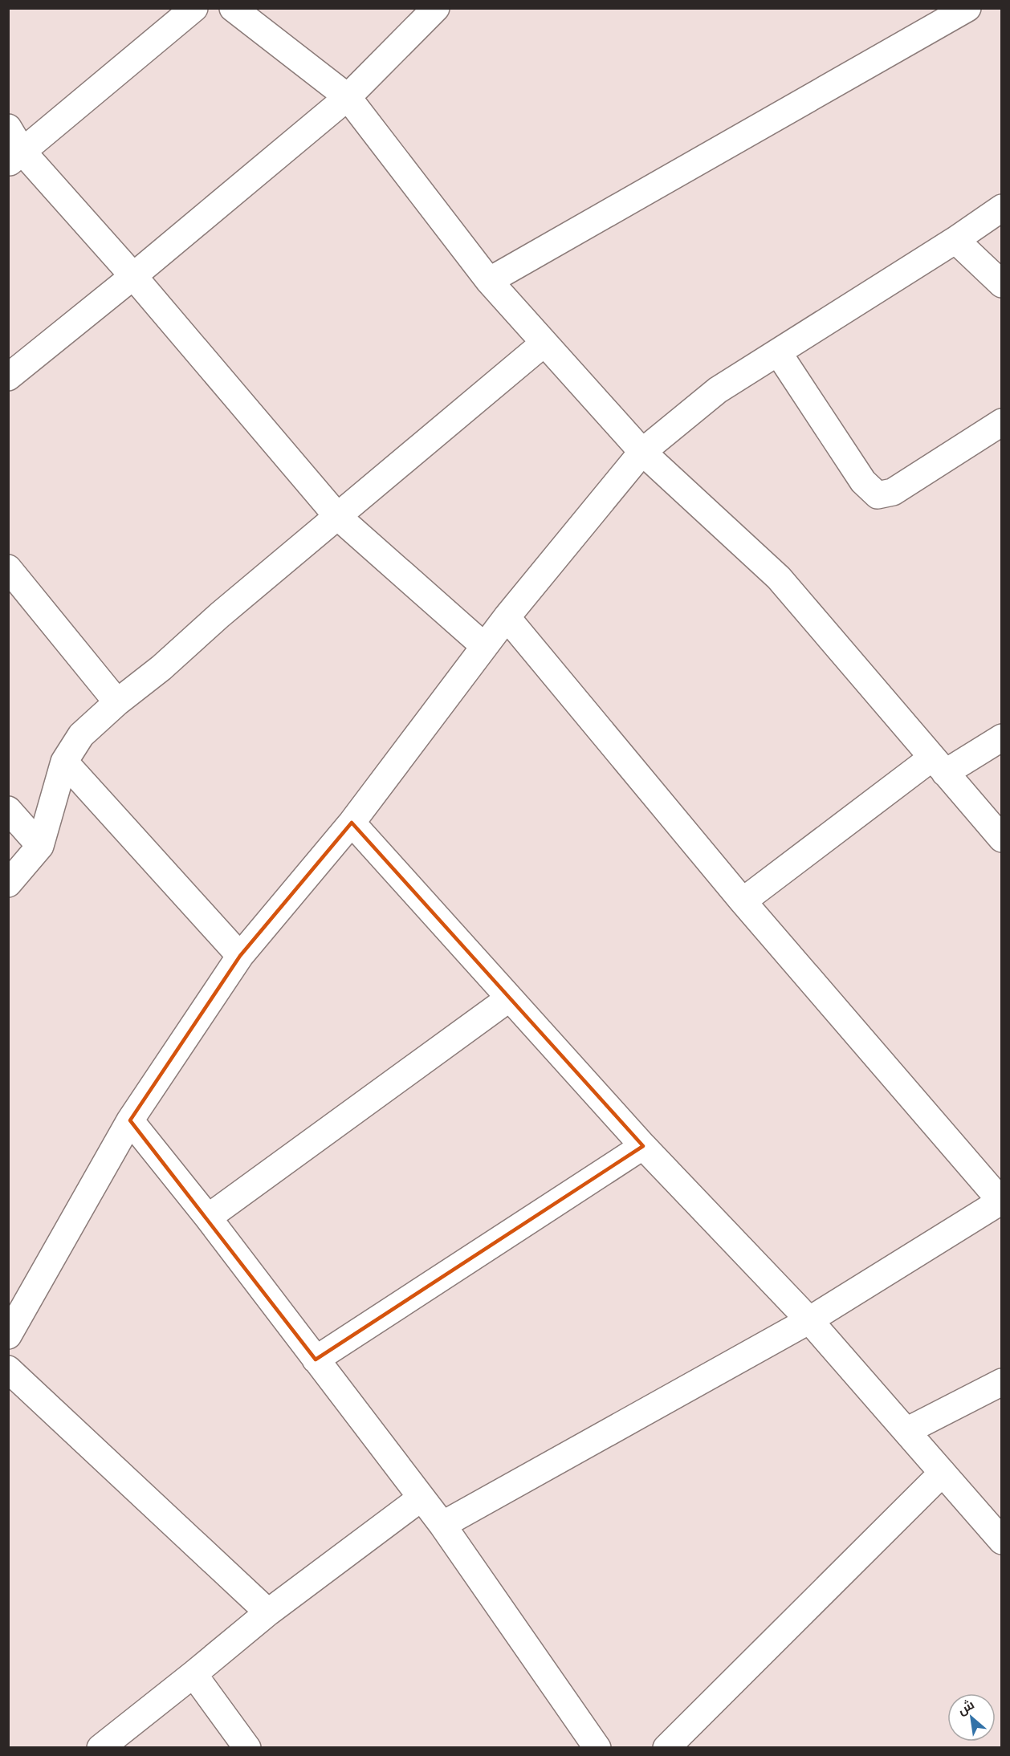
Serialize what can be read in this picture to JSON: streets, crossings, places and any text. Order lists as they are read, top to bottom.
{
  "north": "top left"
}
